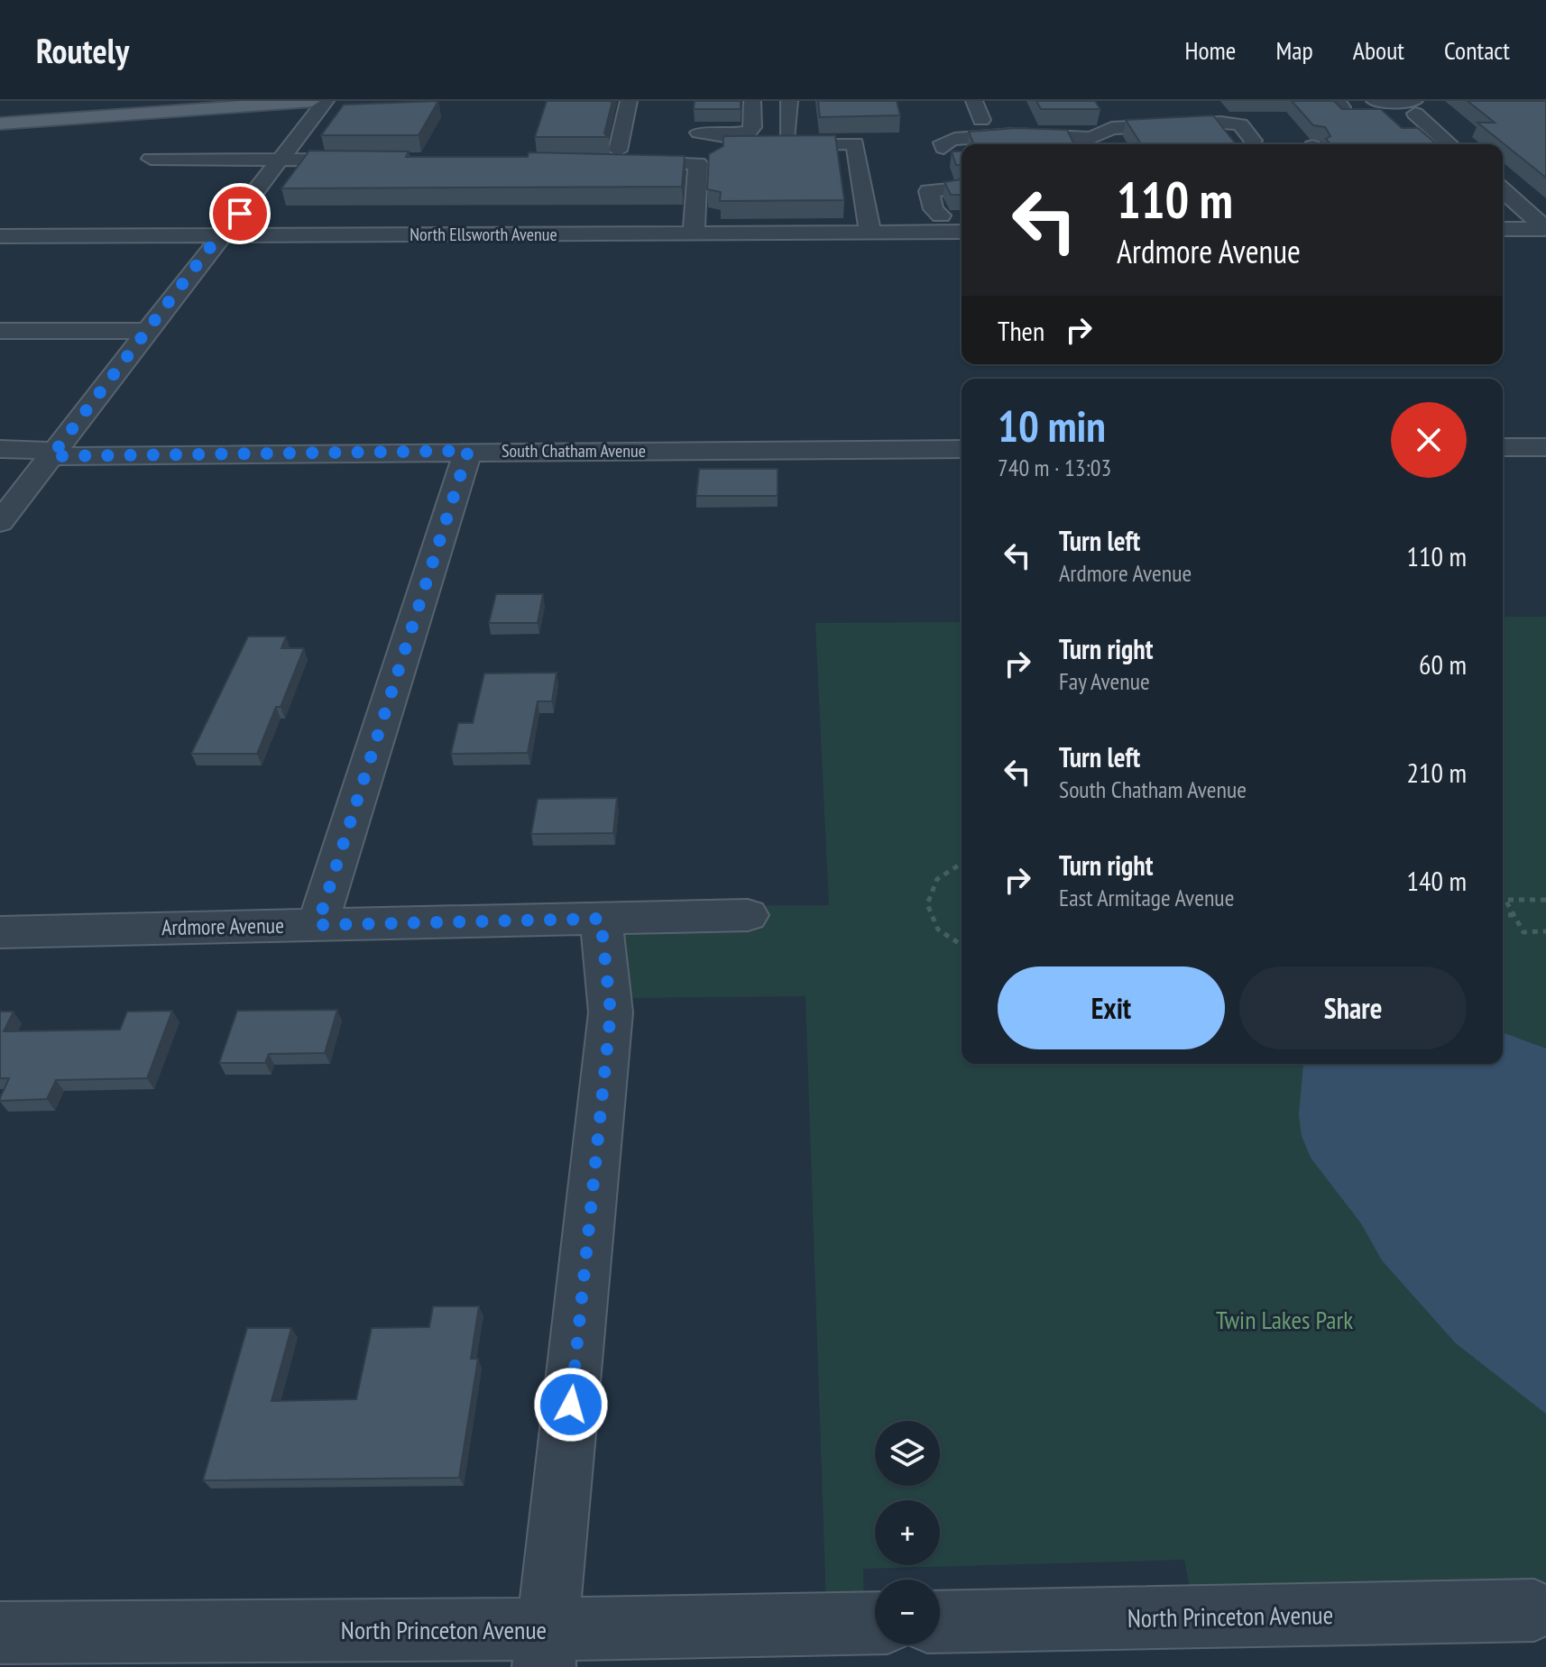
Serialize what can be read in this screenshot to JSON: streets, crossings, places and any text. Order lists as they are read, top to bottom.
{
  "streets": {
    "street": [
      "North Ellsworth Avenue",
      "South Chatham Avenue",
      "Ardmore Avenue",
      "North Princeton Avenue"
    ]
  },
  "parks": ["Twin Lakes Park"],
  "page": {
    "header": "Routely",
    "nav": [
      "Home",
      "Map",
      "About",
      "Contact"
    ],
    "turn": ["110 m", "Ardmore Avenue"],
    "then": "Then",
    "heading": ["10 min", "740 m · 13:03"],
    "list": [
      {
        "name": "Turn left",
        "note": "Ardmore Avenue",
        "value": "110 m"
      },
      {
        "name": "Turn right",
        "note": "Fay Avenue",
        "value": "60 m"
      },
      {
        "name": "Turn left",
        "note": "South Chatham Avenue",
        "value": "210 m"
      },
      {
        "name": "Turn right",
        "note": "East Armitage Avenue",
        "value": "140 m"
      }
    ],
    "buttons": ["Exit", "Share"],
    "map_buttons": ["+", "−"]
  }
}
